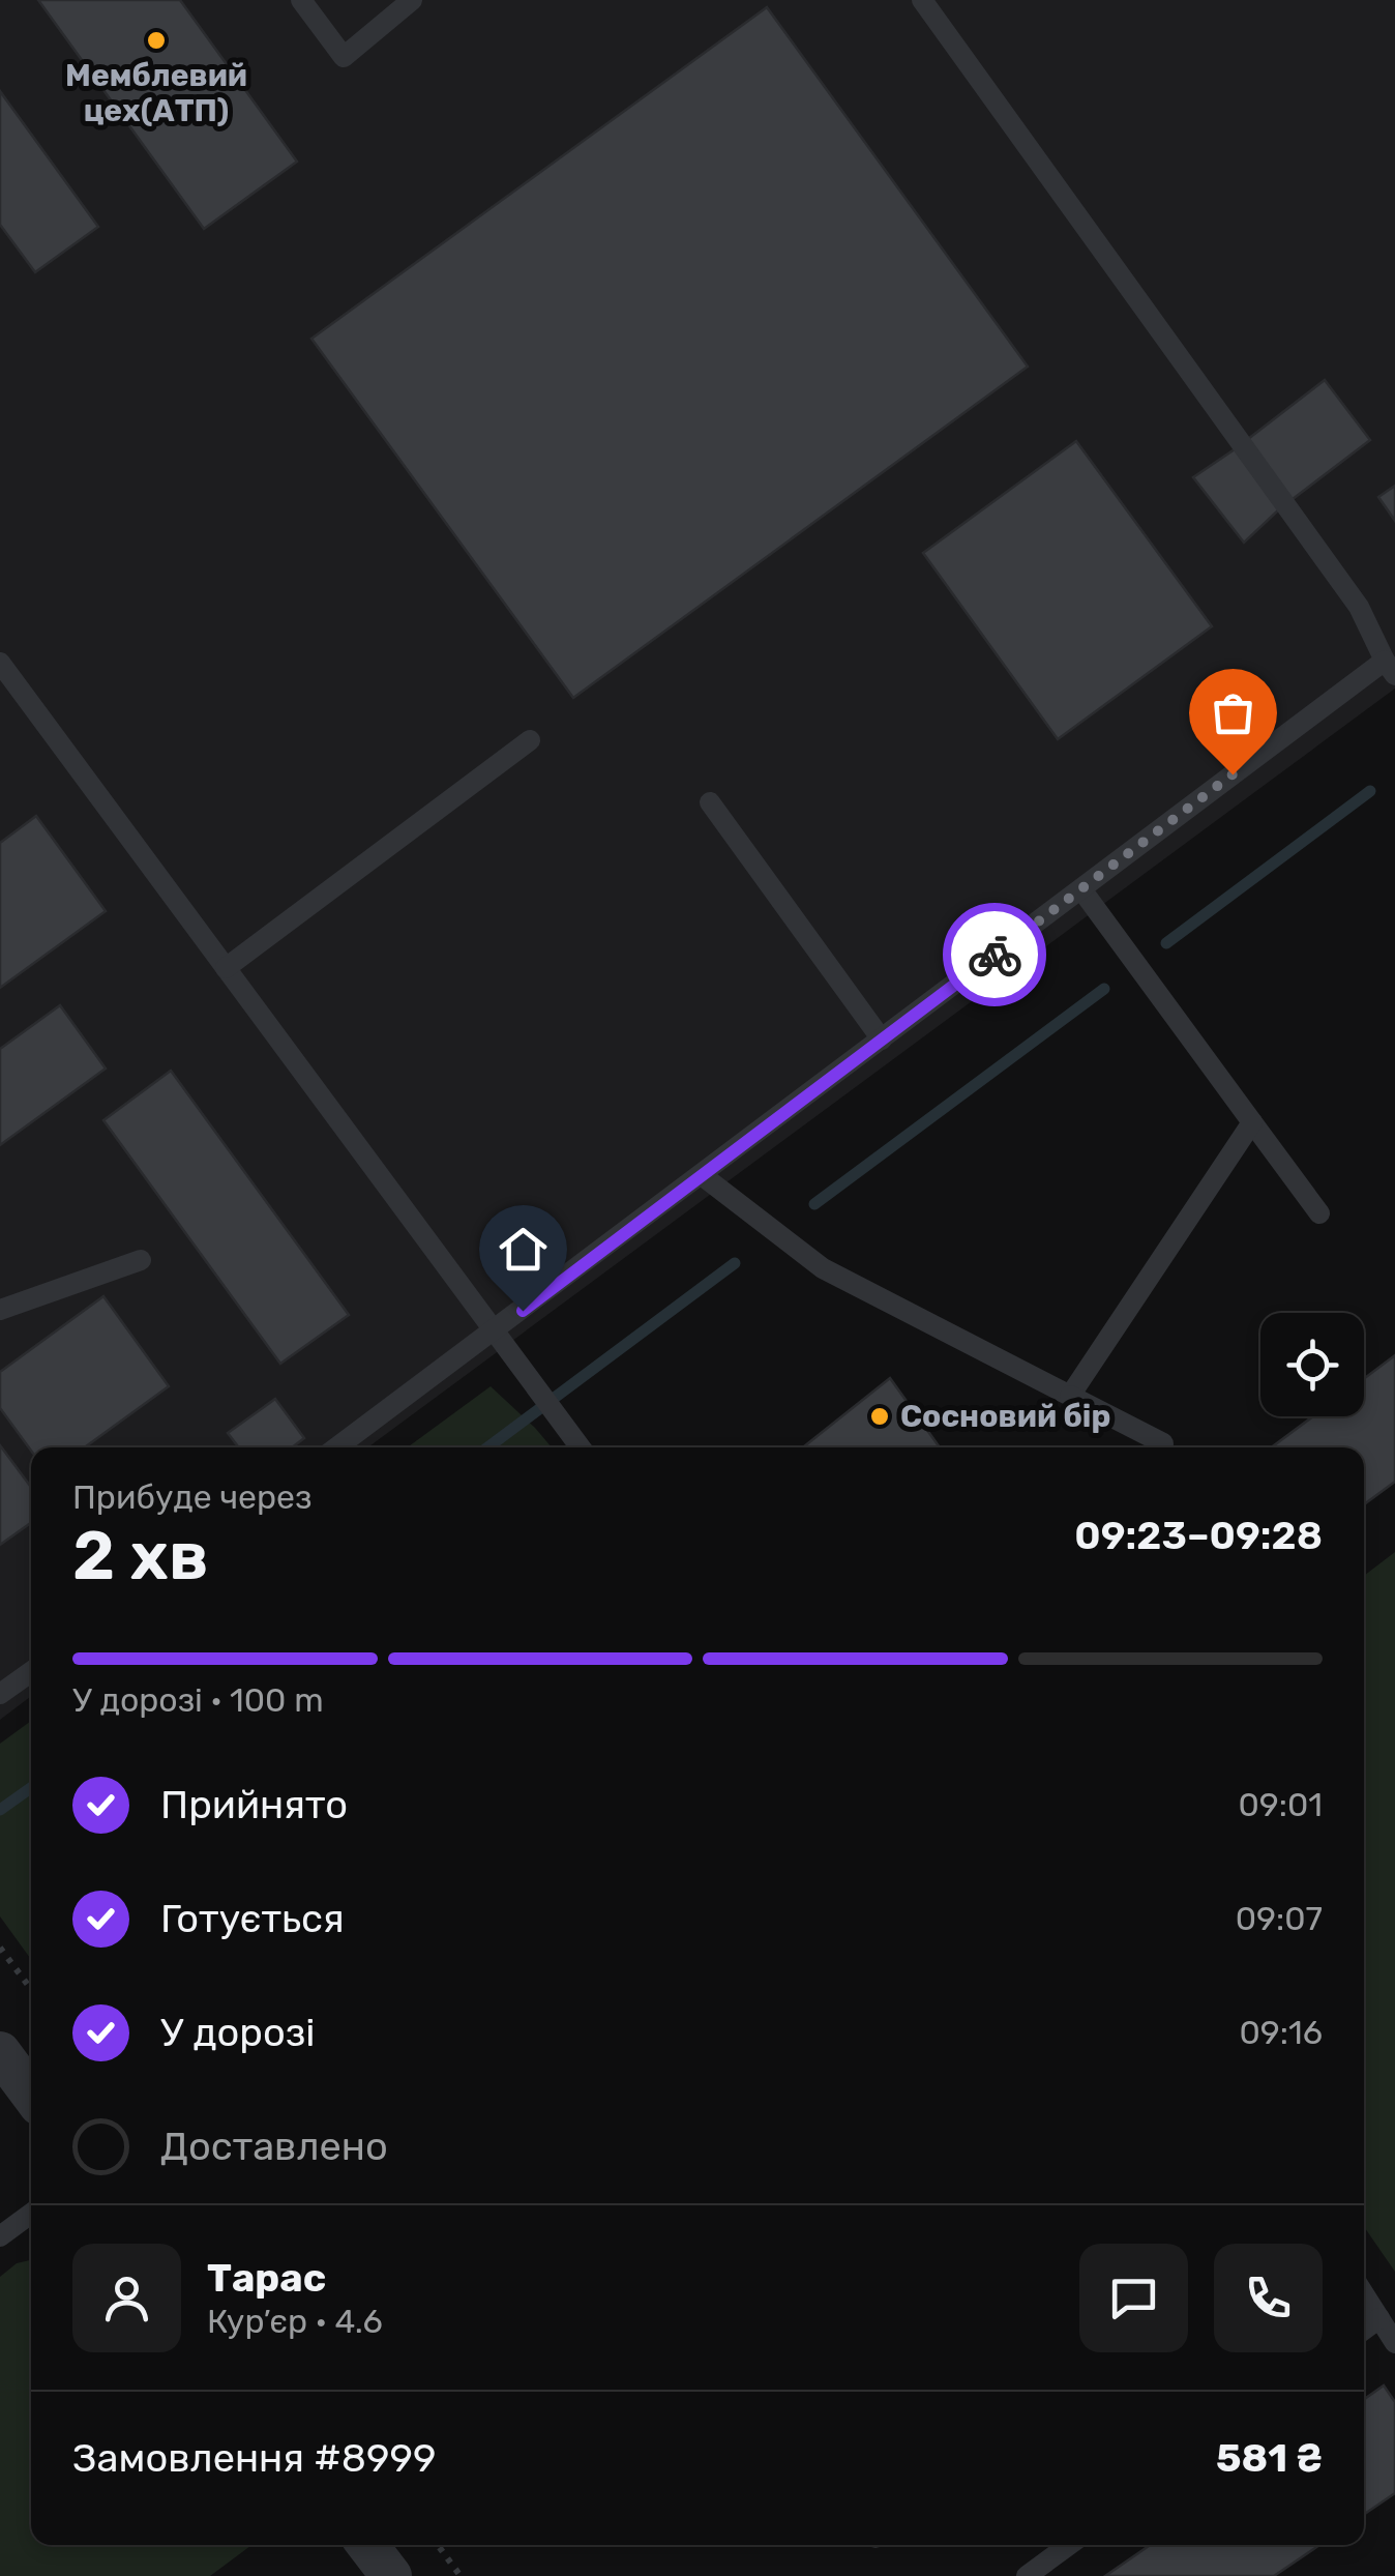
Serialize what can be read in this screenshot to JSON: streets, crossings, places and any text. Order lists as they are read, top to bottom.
{
  "places": ["Мемблевий цех(АТП)", "Сосновий бір"],
  "page": {
    "heading": ["2 хв", "Прибуде через", "09:23–09:28"],
    "panel": [
      "Тарас",
      "Кур’єр · 4.6",
      "Замовлення #8999",
      "581 ₴"
    ],
    "bar": "У дорозі · 100 m",
    "list": [
      ["Прийнято", "09:01"],
      ["Готується", "09:07"],
      ["У дорозі", "09:16"],
      "Доставлено"
    ]
  }
}
